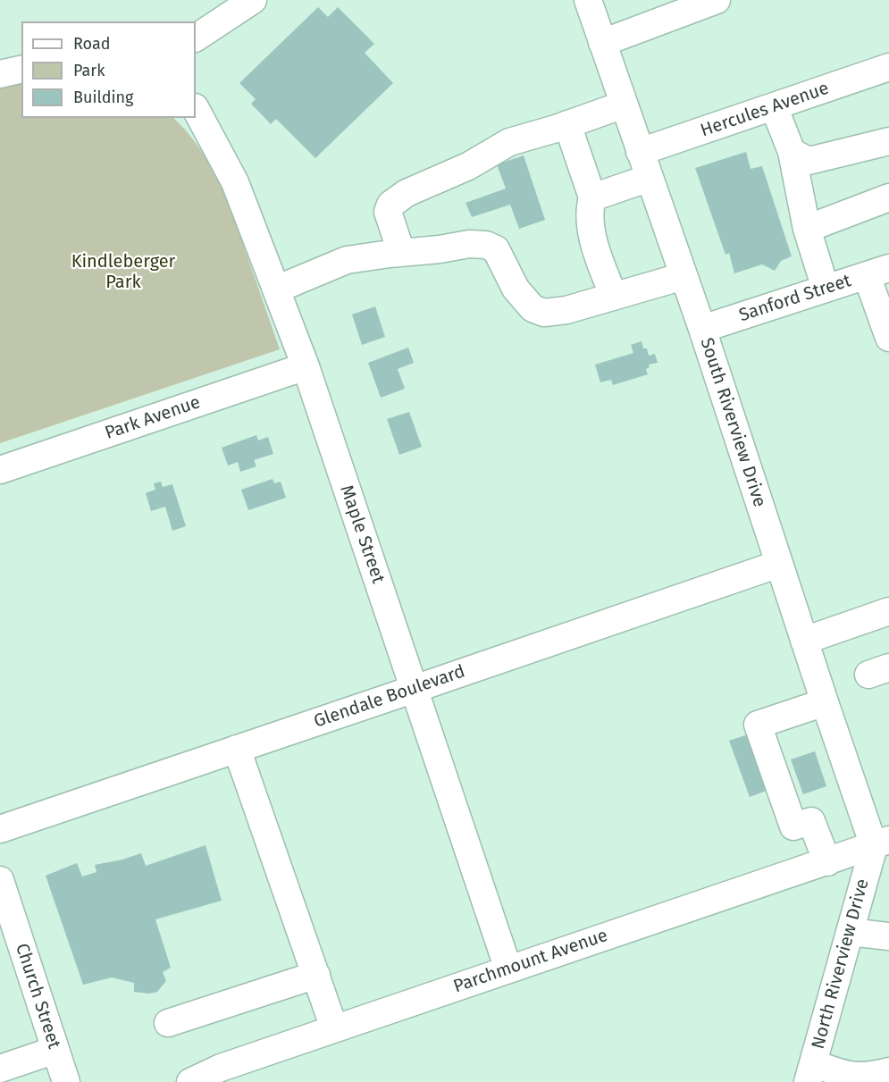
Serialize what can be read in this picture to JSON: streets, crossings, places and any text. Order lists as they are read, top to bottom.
{
  "streets": {
    "street": [
      "Hercules Avenue",
      "Sanford Street",
      "Park Avenue",
      "South Riverview Drive",
      "Maple Street",
      "Glendale Boulevard",
      "Parchmount Avenue",
      "North Riverview Drive",
      "Church Street"
    ]
  },
  "crossings": [
    ["Hercules Avenue", "South Riverview Drive"],
    ["Sanford Street", "South Riverview Drive"],
    ["Park Avenue", "Maple Street"],
    ["South Riverview Drive", "Glendale Boulevard"],
    ["South Riverview Drive", "Parchmount Avenue"],
    ["South Riverview Drive", "North Riverview Drive"],
    ["Maple Street", "Glendale Boulevard"],
    ["Maple Street", "Parchmount Avenue"],
    ["Parchmount Avenue", "North Riverview Drive"]
  ],
  "parks": ["Kindleberger Park"],
  "legend": ["Road", "Park", "Building"]
}
